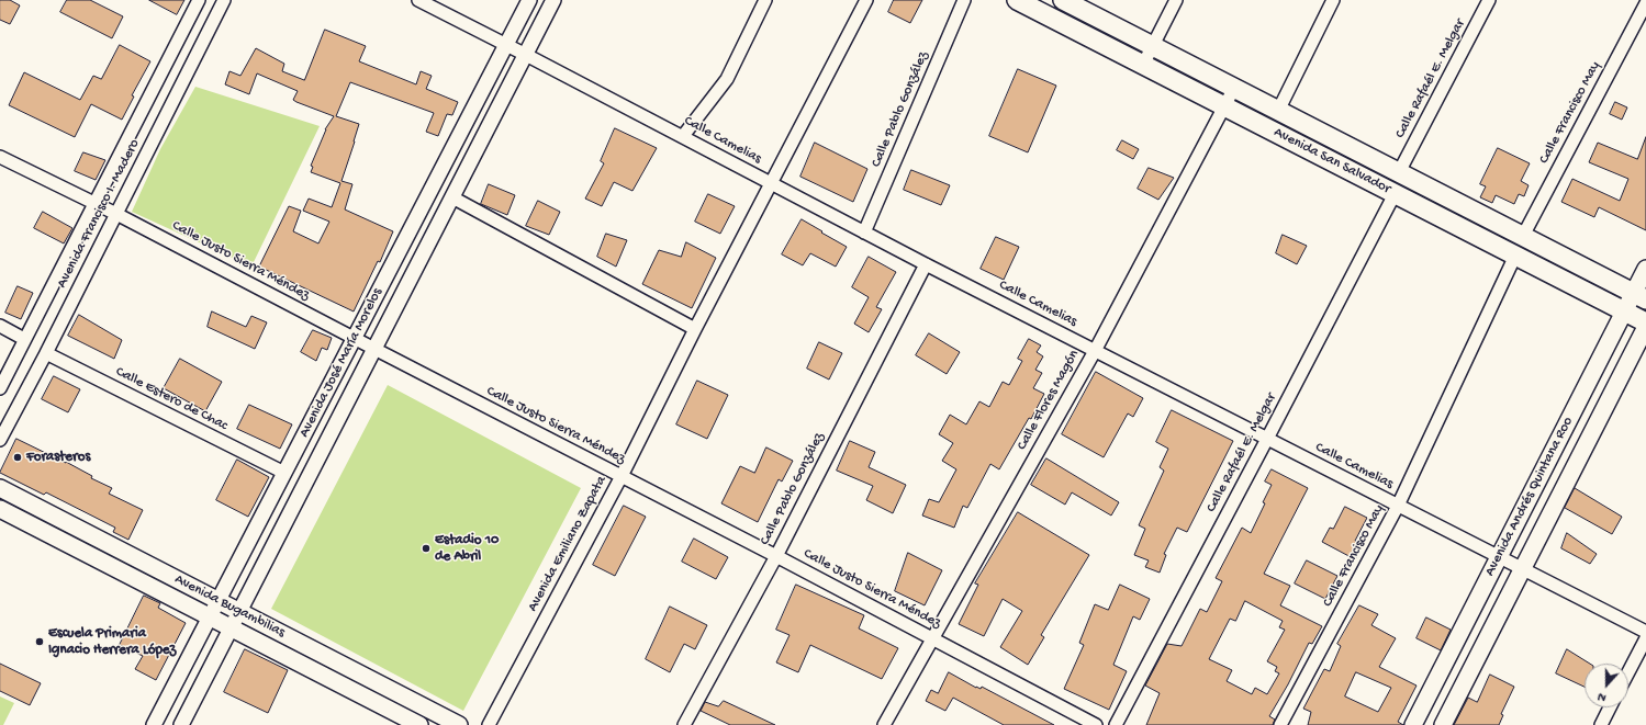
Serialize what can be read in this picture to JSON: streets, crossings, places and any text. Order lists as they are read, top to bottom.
{
  "streets": {
    "main road": ["Avenida San Salvador", "Avenida Andrés Quintana Roo", "Avenida Bugambilias"],
    "street": [
      "Calle Rafaél E. Melgar",
      "Calle Pablo González",
      "Calle Francisco May",
      "Calle Camelias",
      "Avenida Francisco I. Madero",
      "Calle Justo Sierra Méndez",
      "Avenida José María Morelos",
      "Calle Estero de Chac",
      "Calle Flores Magón",
      "Avenida Emiliano Zapata"
    ]
  },
  "crossings": [
    ["Calle Rafaél E. Melgar", "Calle Camelias"],
    ["Calle Rafaél E. Melgar", "Avenida San Salvador"],
    ["Calle Pablo González", "Calle Camelias"],
    ["Calle Pablo González", "Calle Justo Sierra Méndez"],
    ["Calle Francisco May", "Calle Camelias"],
    ["Calle Francisco May", "Avenida San Salvador"],
    ["Calle Camelias", "Avenida José María Morelos"],
    ["Calle Camelias", "Calle Flores Magón"],
    ["Calle Camelias", "Avenida Andrés Quintana Roo"],
    ["Calle Camelias", "Avenida Emiliano Zapata"],
    ["Avenida San Salvador", "Calle Flores Magón"],
    ["Avenida San Salvador", "Avenida Andrés Quintana Roo"],
    ["Avenida Francisco I. Madero", "Calle Justo Sierra Méndez"],
    ["Avenida Francisco I. Madero", "Calle Estero de Chac"],
    ["Calle Justo Sierra Méndez", "Avenida José María Morelos"],
    ["Calle Justo Sierra Méndez", "Calle Flores Magón"],
    ["Calle Justo Sierra Méndez", "Avenida Emiliano Zapata"],
    ["Avenida José María Morelos", "Calle Estero de Chac"],
    ["Avenida José María Morelos", "Avenida Bugambilias"]
  ],
  "places": ["Forasteros", "Estadio 10 de Abril", "Escuela Primaria Ignacio Herrera López"],
  "north": "bottom"
}
